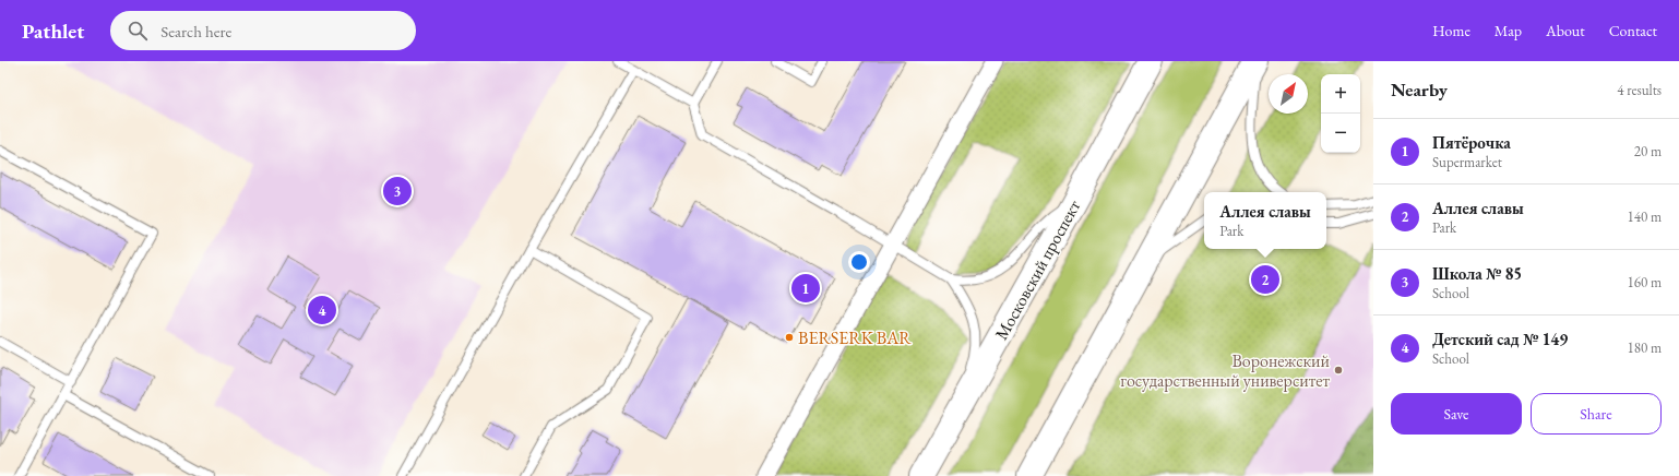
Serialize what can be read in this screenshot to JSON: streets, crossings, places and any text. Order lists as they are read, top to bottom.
{
  "streets": {
    "main road": ["Московский проспект"]
  },
  "places": ["BERSERK BAR", "Воронежский государственный университет"],
  "north": "top right",
  "page": {
    "header": "Pathlet",
    "search": "Search here",
    "nav": [
      "Home",
      "Map",
      "About",
      "Contact"
    ],
    "heading": ["Nearby", "4 results"],
    "map_buttons": ["+", "−"],
    "list": [
      {
        "mark": "1",
        "name": "Пятёрочка",
        "note": "Supermarket",
        "value": "20 m"
      },
      {
        "mark": "2",
        "name": "Аллея славы",
        "note": "Park",
        "value": "140 m"
      },
      {
        "mark": "3",
        "name": "Школа № 85",
        "note": "School",
        "value": "160 m"
      },
      {
        "mark": "4",
        "name": "Детский сад № 149",
        "note": "School",
        "value": "180 m"
      }
    ],
    "pins": [
      "3",
      "2",
      "1",
      "4"
    ],
    "popup": ["Аллея славы", "Park"],
    "buttons": ["Save", "Share"]
  }
}
